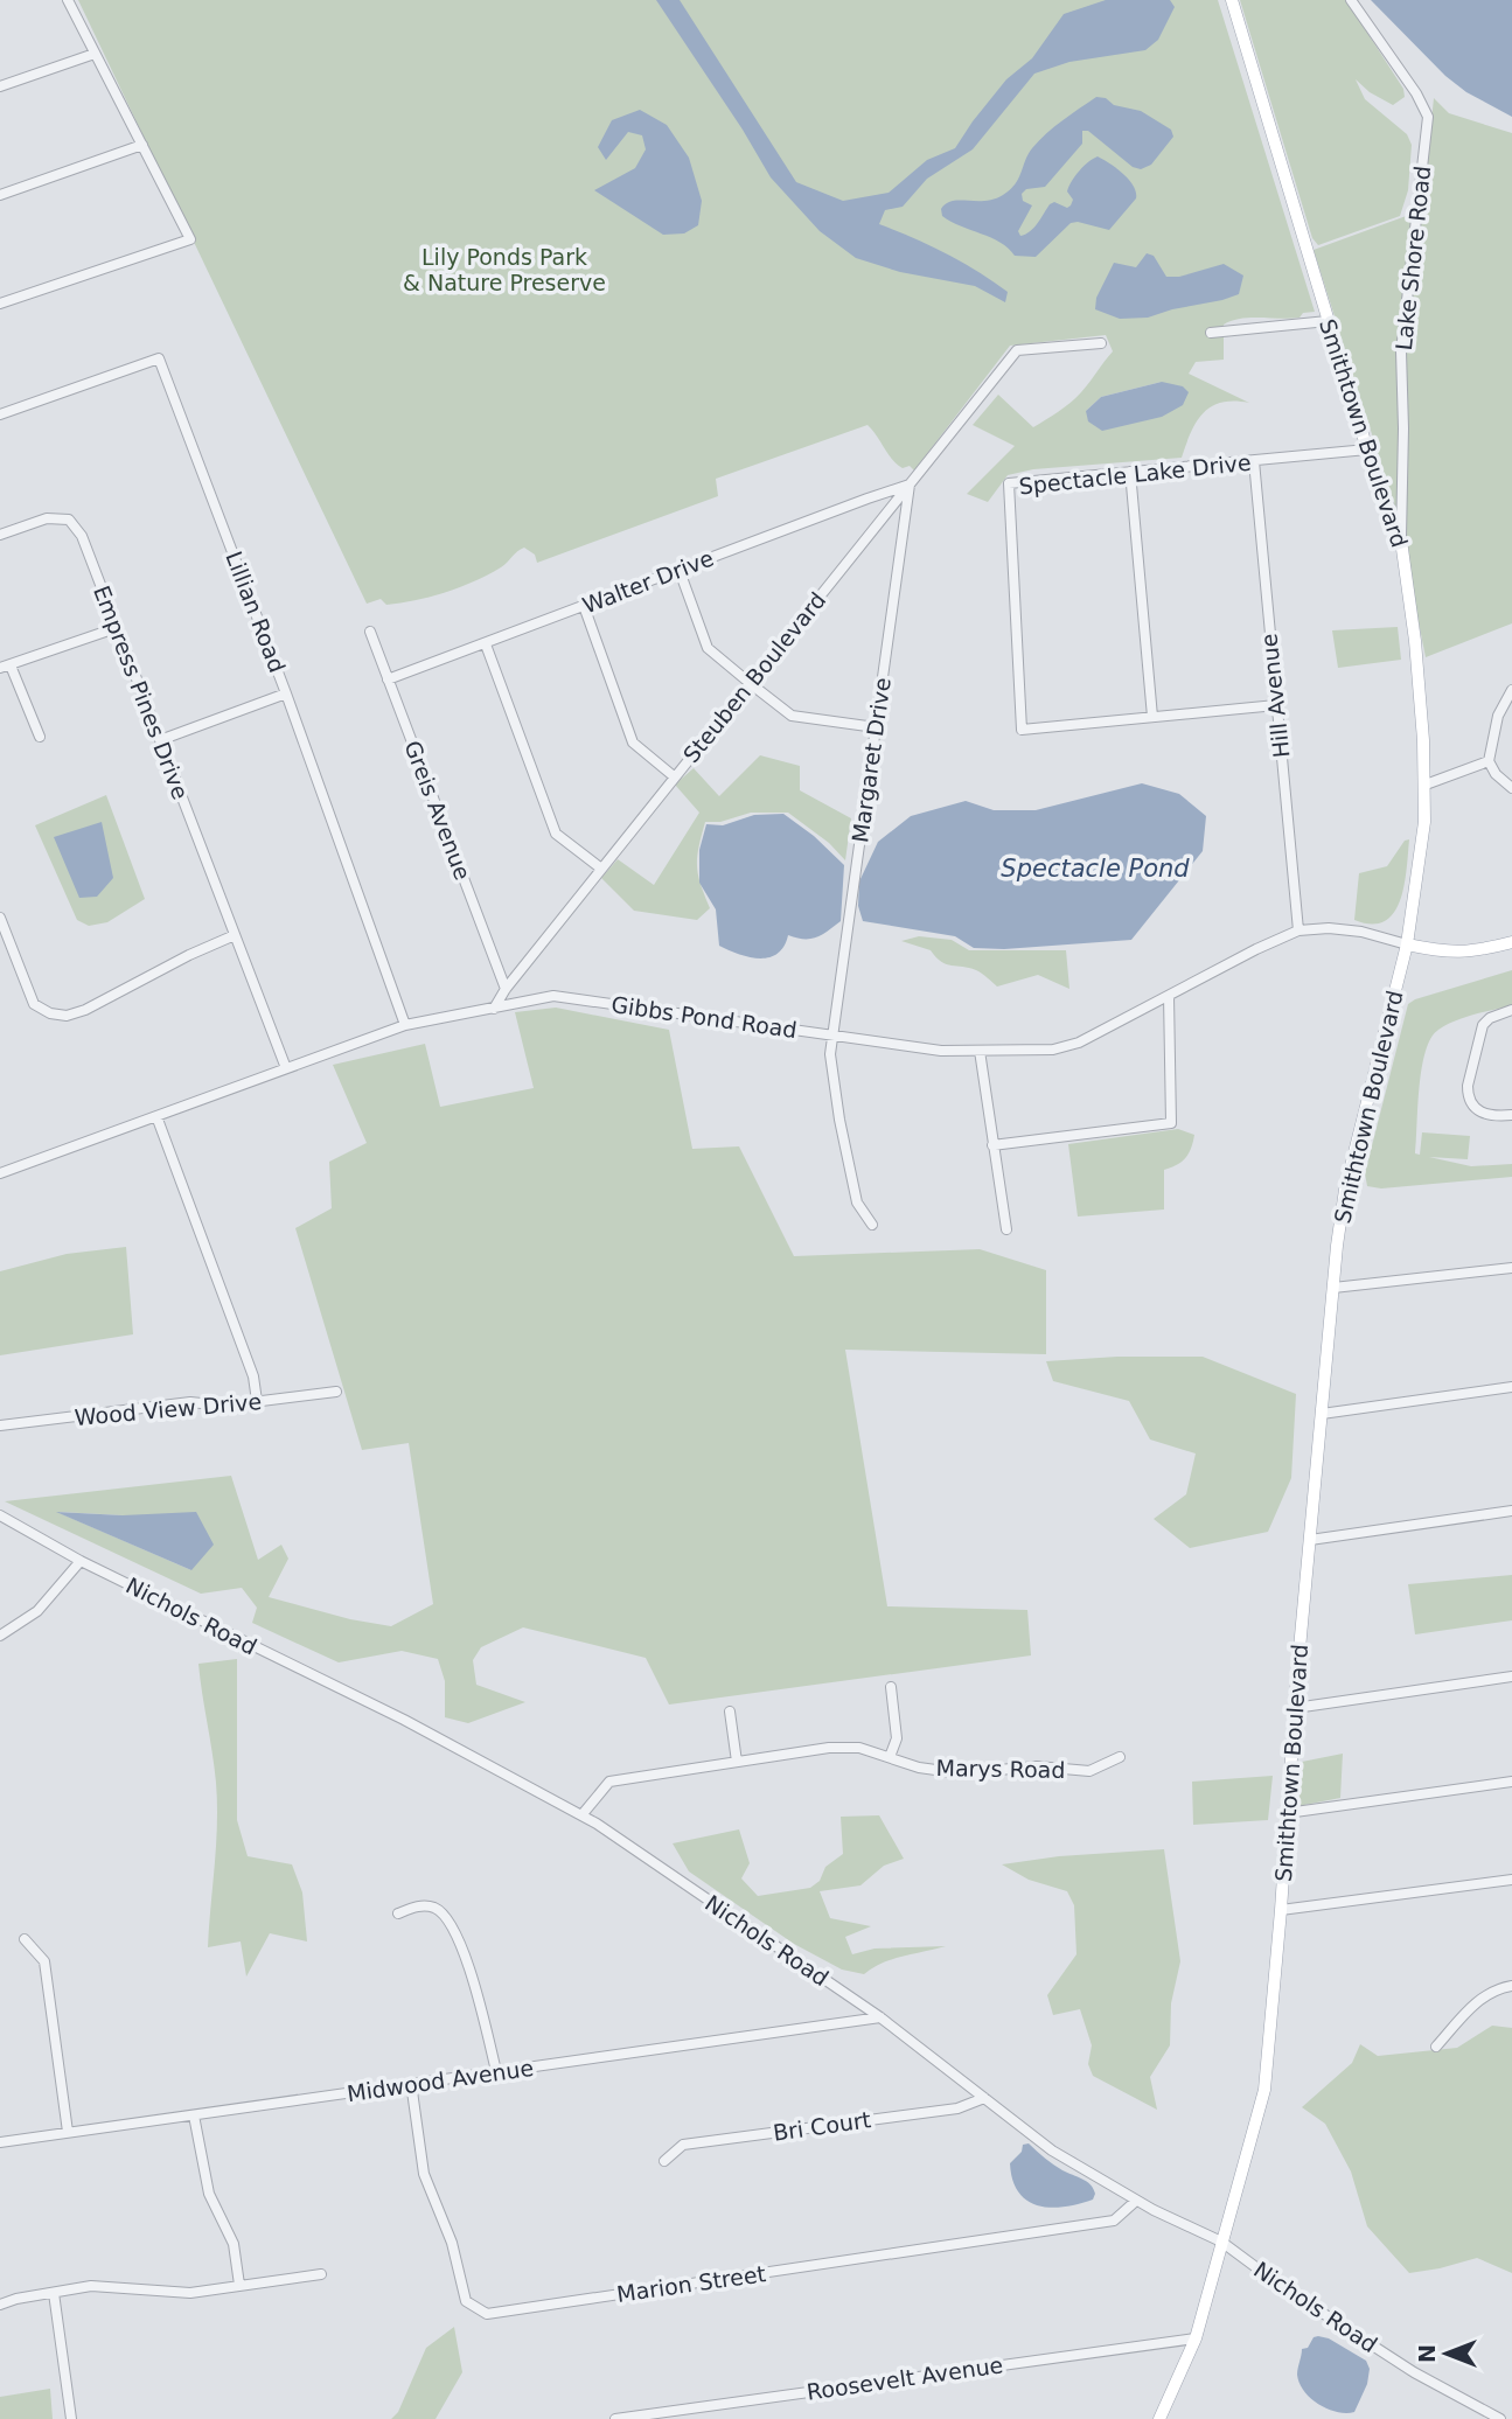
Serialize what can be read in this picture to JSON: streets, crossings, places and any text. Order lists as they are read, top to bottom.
{
  "streets": {
    "main road": ["Smithtown Boulevard"],
    "street": [
      "Lake Shore Road",
      "Spectacle Lake Drive",
      "Walter Drive",
      "Lillian Road",
      "Steuben Boulevard",
      "Empress Pines Drive",
      "Hill Avenue",
      "Margaret Drive",
      "Greis Avenue",
      "Gibbs Pond Road",
      "Wood View Drive",
      "Nichols Road",
      "Marys Road",
      "Midwood Avenue",
      "Bri Court",
      "Marion Street",
      "Roosevelt Avenue"
    ]
  },
  "crossings": [
    ["Lake Shore Road", "Smithtown Boulevard"],
    ["Smithtown Boulevard", "Spectacle Lake Drive"],
    ["Smithtown Boulevard", "Gibbs Pond Road"],
    ["Smithtown Boulevard", "Nichols Road"],
    ["Smithtown Boulevard", "Roosevelt Avenue"],
    ["Spectacle Lake Drive", "Hill Avenue"],
    ["Walter Drive", "Steuben Boulevard"],
    ["Walter Drive", "Margaret Drive"],
    ["Walter Drive", "Greis Avenue"],
    ["Lillian Road", "Gibbs Pond Road"],
    ["Steuben Boulevard", "Margaret Drive"],
    ["Steuben Boulevard", "Greis Avenue"],
    ["Steuben Boulevard", "Gibbs Pond Road"],
    ["Empress Pines Drive", "Gibbs Pond Road"],
    ["Hill Avenue", "Gibbs Pond Road"],
    ["Margaret Drive", "Gibbs Pond Road"],
    ["Nichols Road", "Marys Road"],
    ["Nichols Road", "Midwood Avenue"],
    ["Nichols Road", "Bri Court"],
    ["Nichols Road", "Marion Street"],
    ["Midwood Avenue", "Marion Street"]
  ],
  "water": ["Spectacle Pond"],
  "parks": ["Lily Ponds Park & Nature Preserve"],
  "north": "left"
}
